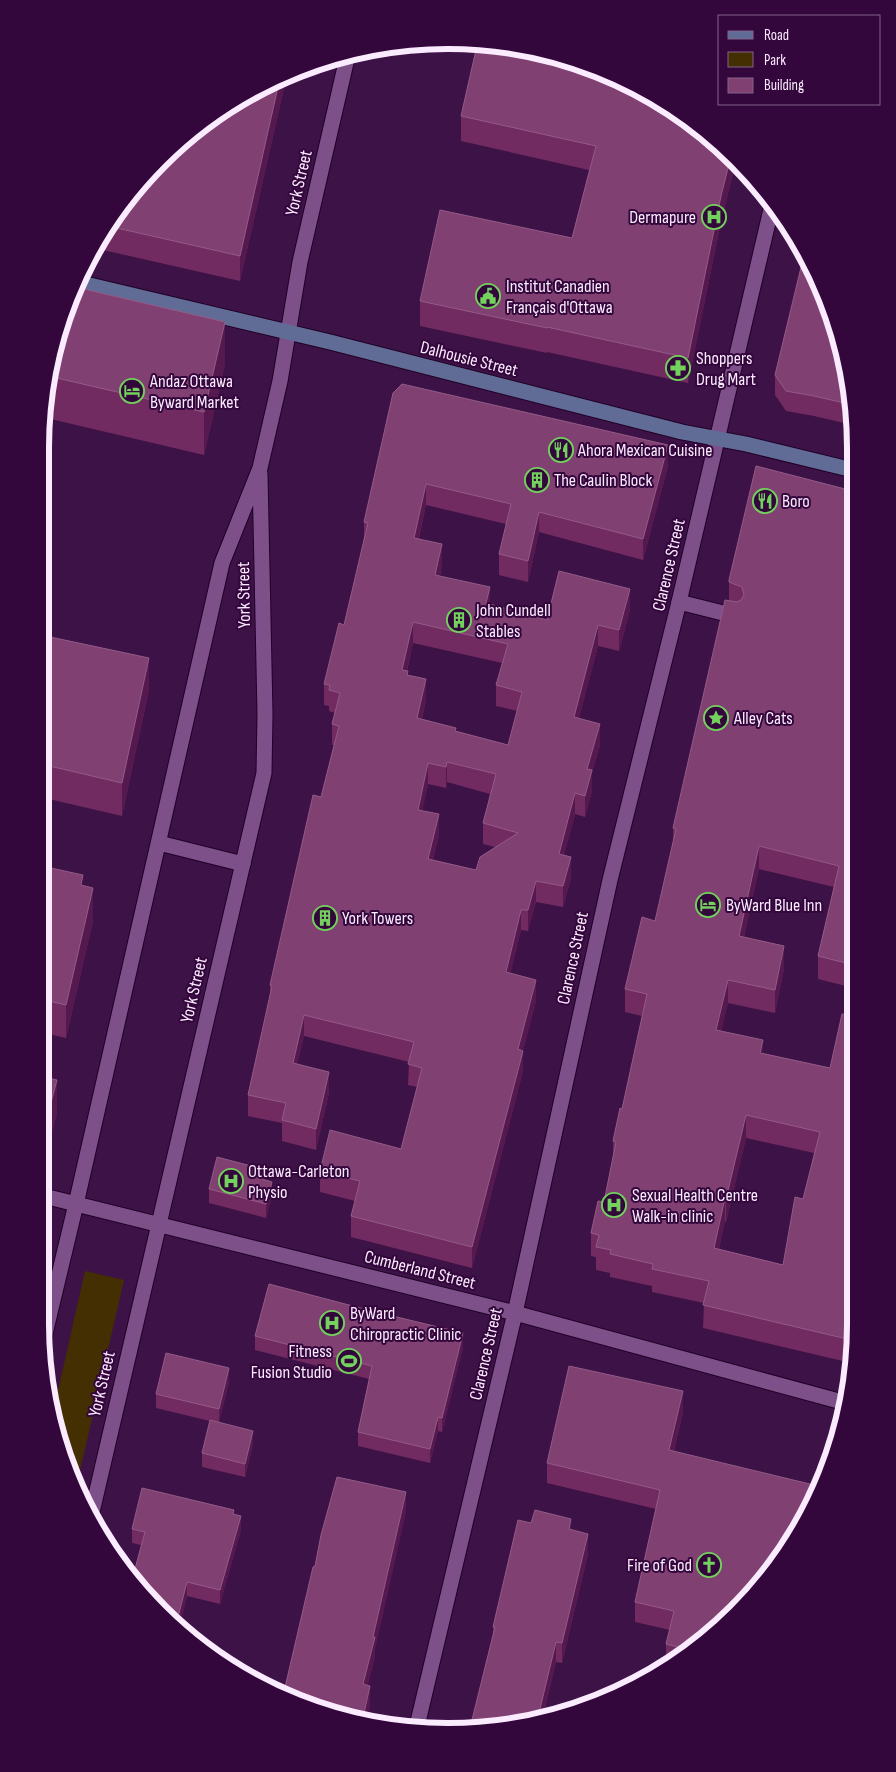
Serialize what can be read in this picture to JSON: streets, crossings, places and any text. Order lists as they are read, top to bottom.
{
  "streets": {
    "street": [
      "York Street",
      "Dalhousie Street",
      "Clarence Street",
      "Cumberland Street"
    ]
  },
  "crossings": [
    ["York Street", "Dalhousie Street"],
    ["York Street", "Cumberland Street"],
    ["Dalhousie Street", "Clarence Street"],
    ["Clarence Street", "Cumberland Street"]
  ],
  "places": {
    "hospital": [
      "Dermapure",
      "Ottawa-Carleton Physio",
      "Sexual Health Centre Walk-in clinic",
      "ByWard Chiropractic Clinic"
    ],
    "public building": ["Institut Canadien Français d'Ottawa"],
    "pharmacy": ["Shoppers Drug Mart"],
    "hotel": ["Andaz Ottawa Byward Market", "ByWard Blue Inn"],
    "restaurant": ["Ahora Mexican Cuisine", "Boro"],
    "building": ["The Caulin Block", "John Cundell Stables", "York Towers"],
    "place": ["Alley Cats"],
    "sports": ["Fitness Fusion Studio"],
    "church": ["Fire of God"]
  },
  "legend": ["Road", "Park", "Building"]
}
